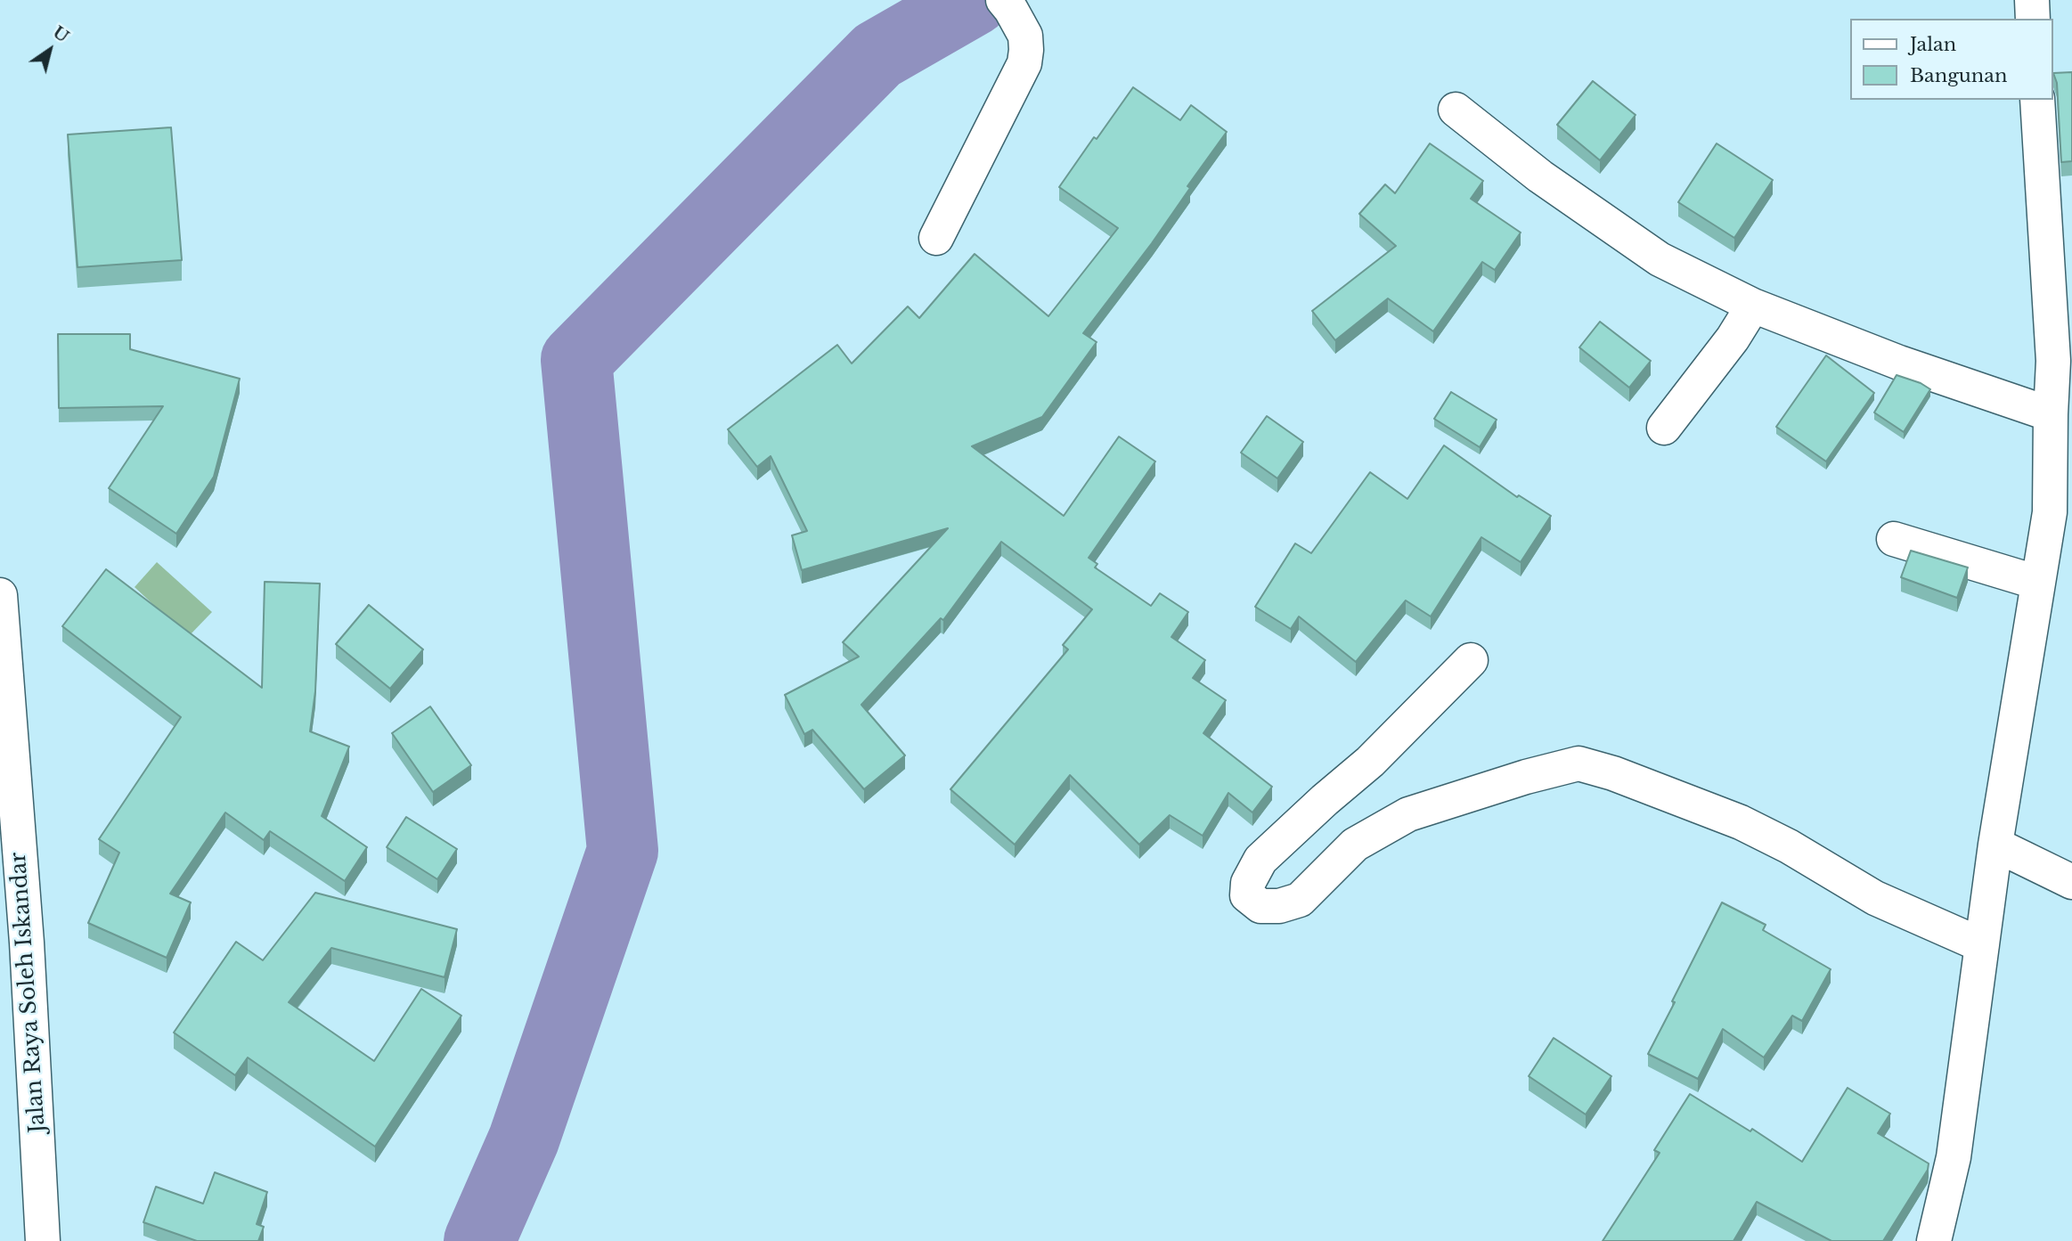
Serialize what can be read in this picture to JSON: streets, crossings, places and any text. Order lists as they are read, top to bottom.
{
  "streets": {
    "main road": ["Jalan Raya Soleh Iskandar"]
  },
  "legend": ["Jalan", "Bangunan"],
  "north": "top right"
}
